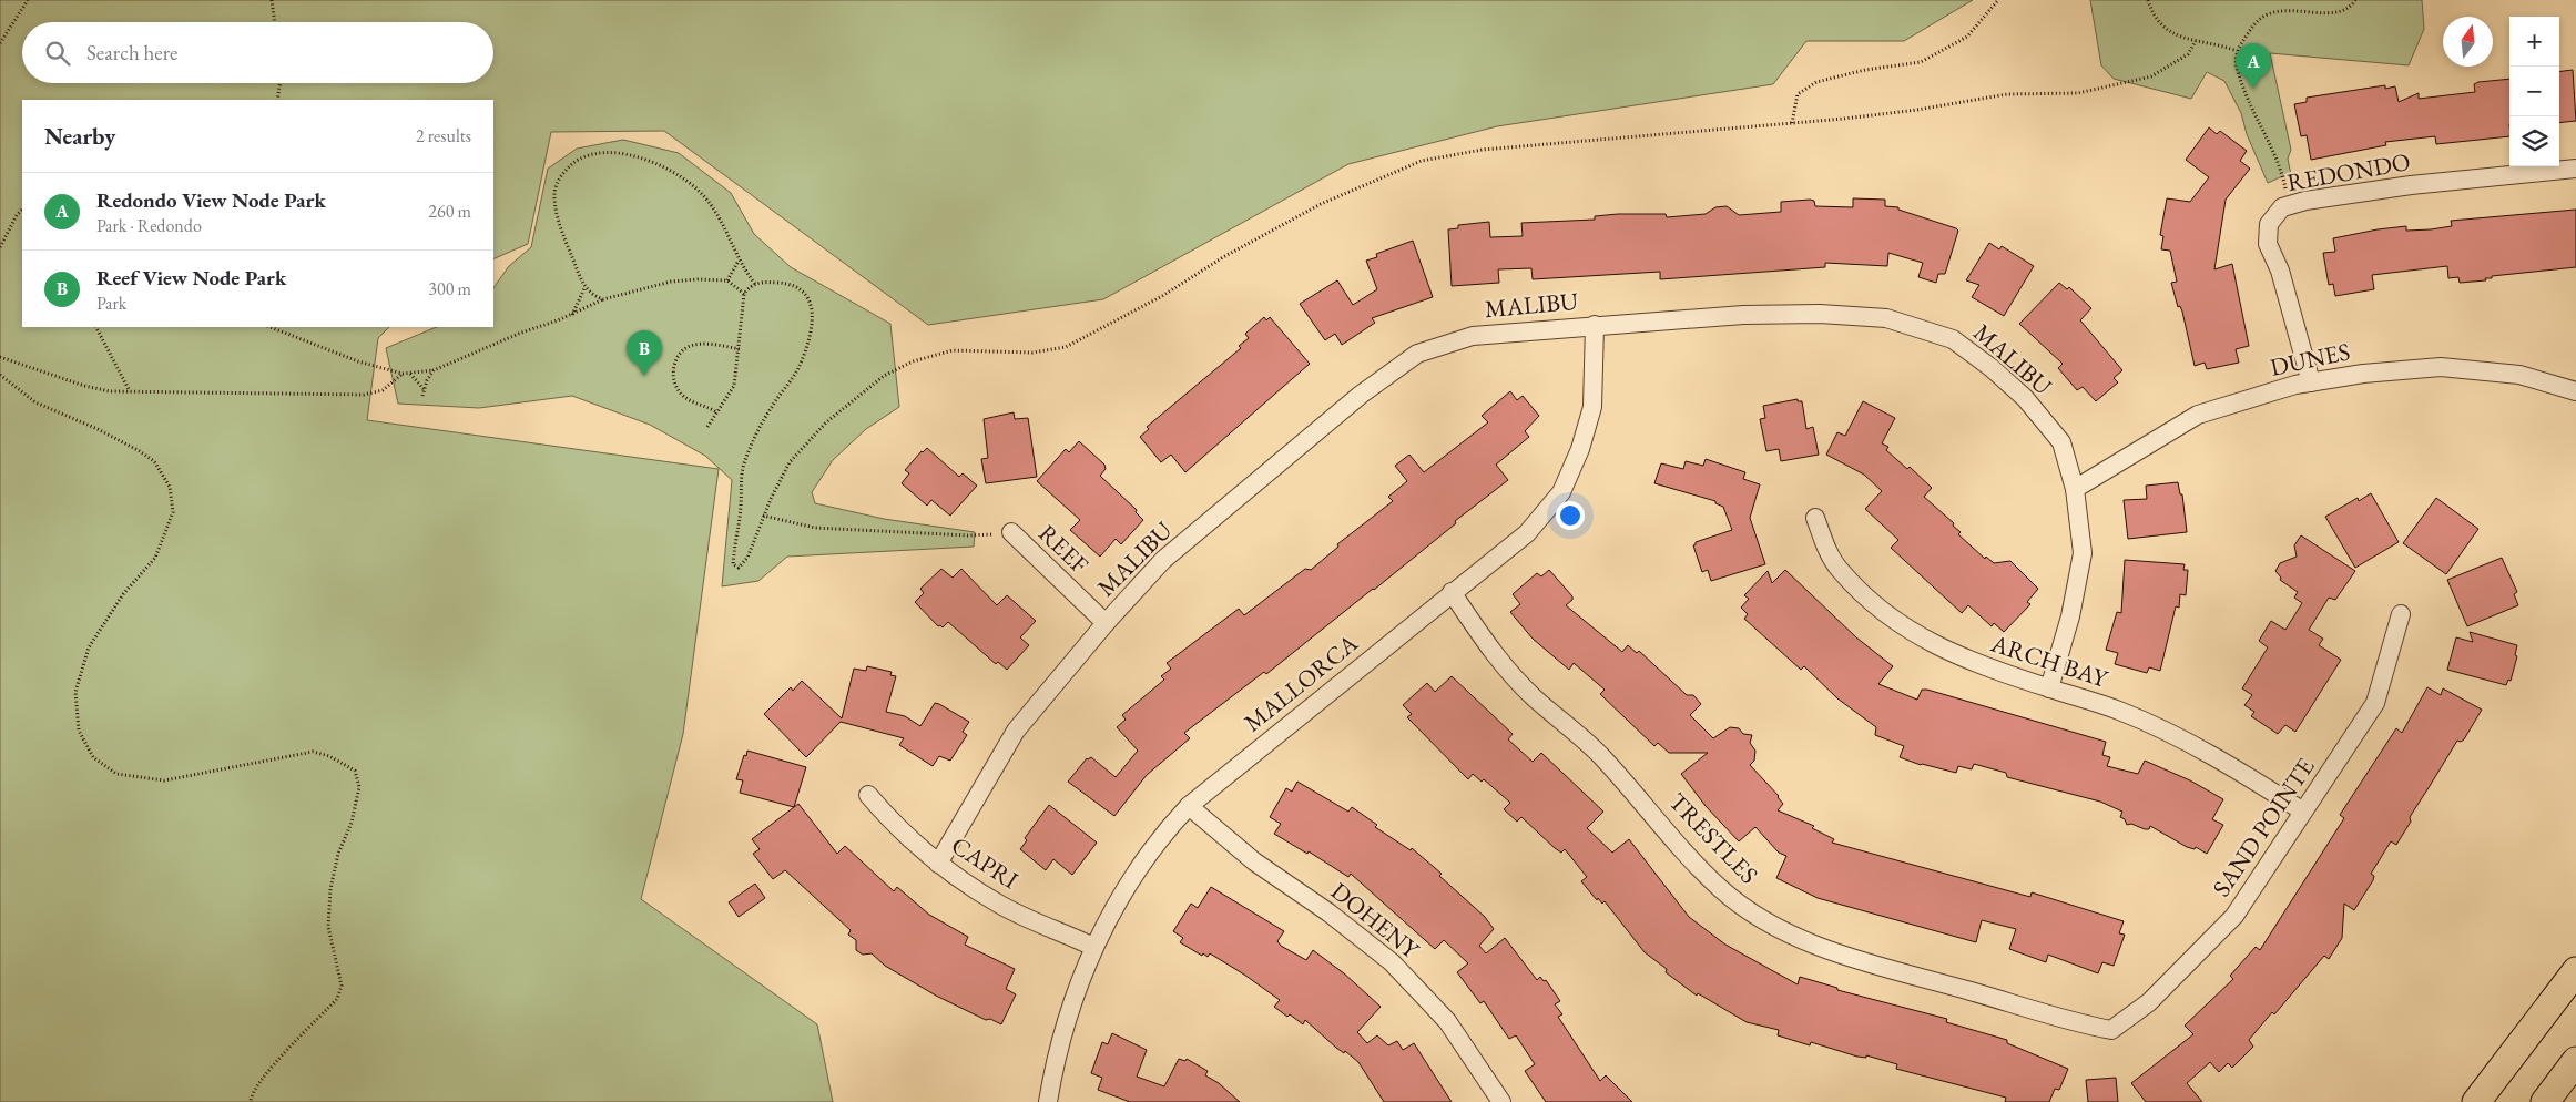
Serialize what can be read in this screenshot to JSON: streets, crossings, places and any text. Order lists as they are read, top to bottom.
{
  "streets": {
    "street": [
      "REDONDO",
      "MALIBU",
      "DUNES",
      "REEF",
      "ARCH BAY",
      "MALLORCA",
      "SAND POINTE",
      "TRESTLES",
      "CAPRI",
      "DOHENY"
    ]
  },
  "crossings": [
    ["REDONDO", "DUNES"],
    ["MALIBU", "DUNES"],
    ["MALIBU", "REEF"],
    ["MALIBU", "ARCH BAY"],
    ["MALIBU", "MALLORCA"],
    ["MALIBU", "CAPRI"],
    ["ARCH BAY", "SAND POINTE"],
    ["MALLORCA", "TRESTLES"],
    ["MALLORCA", "CAPRI"],
    ["MALLORCA", "DOHENY"],
    ["SAND POINTE", "TRESTLES"]
  ],
  "north": "top",
  "page": {
    "map_buttons": ["+", "−"],
    "search": "Search here",
    "pins": ["A", "B"],
    "heading": ["Nearby", "2 results"],
    "list": [
      {
        "mark": "A",
        "name": "Redondo View Node Park",
        "note": "Park · Redondo",
        "value": "260 m"
      },
      {
        "mark": "B",
        "name": "Reef View Node Park",
        "note": "Park",
        "value": "300 m"
      }
    ]
  }
}
